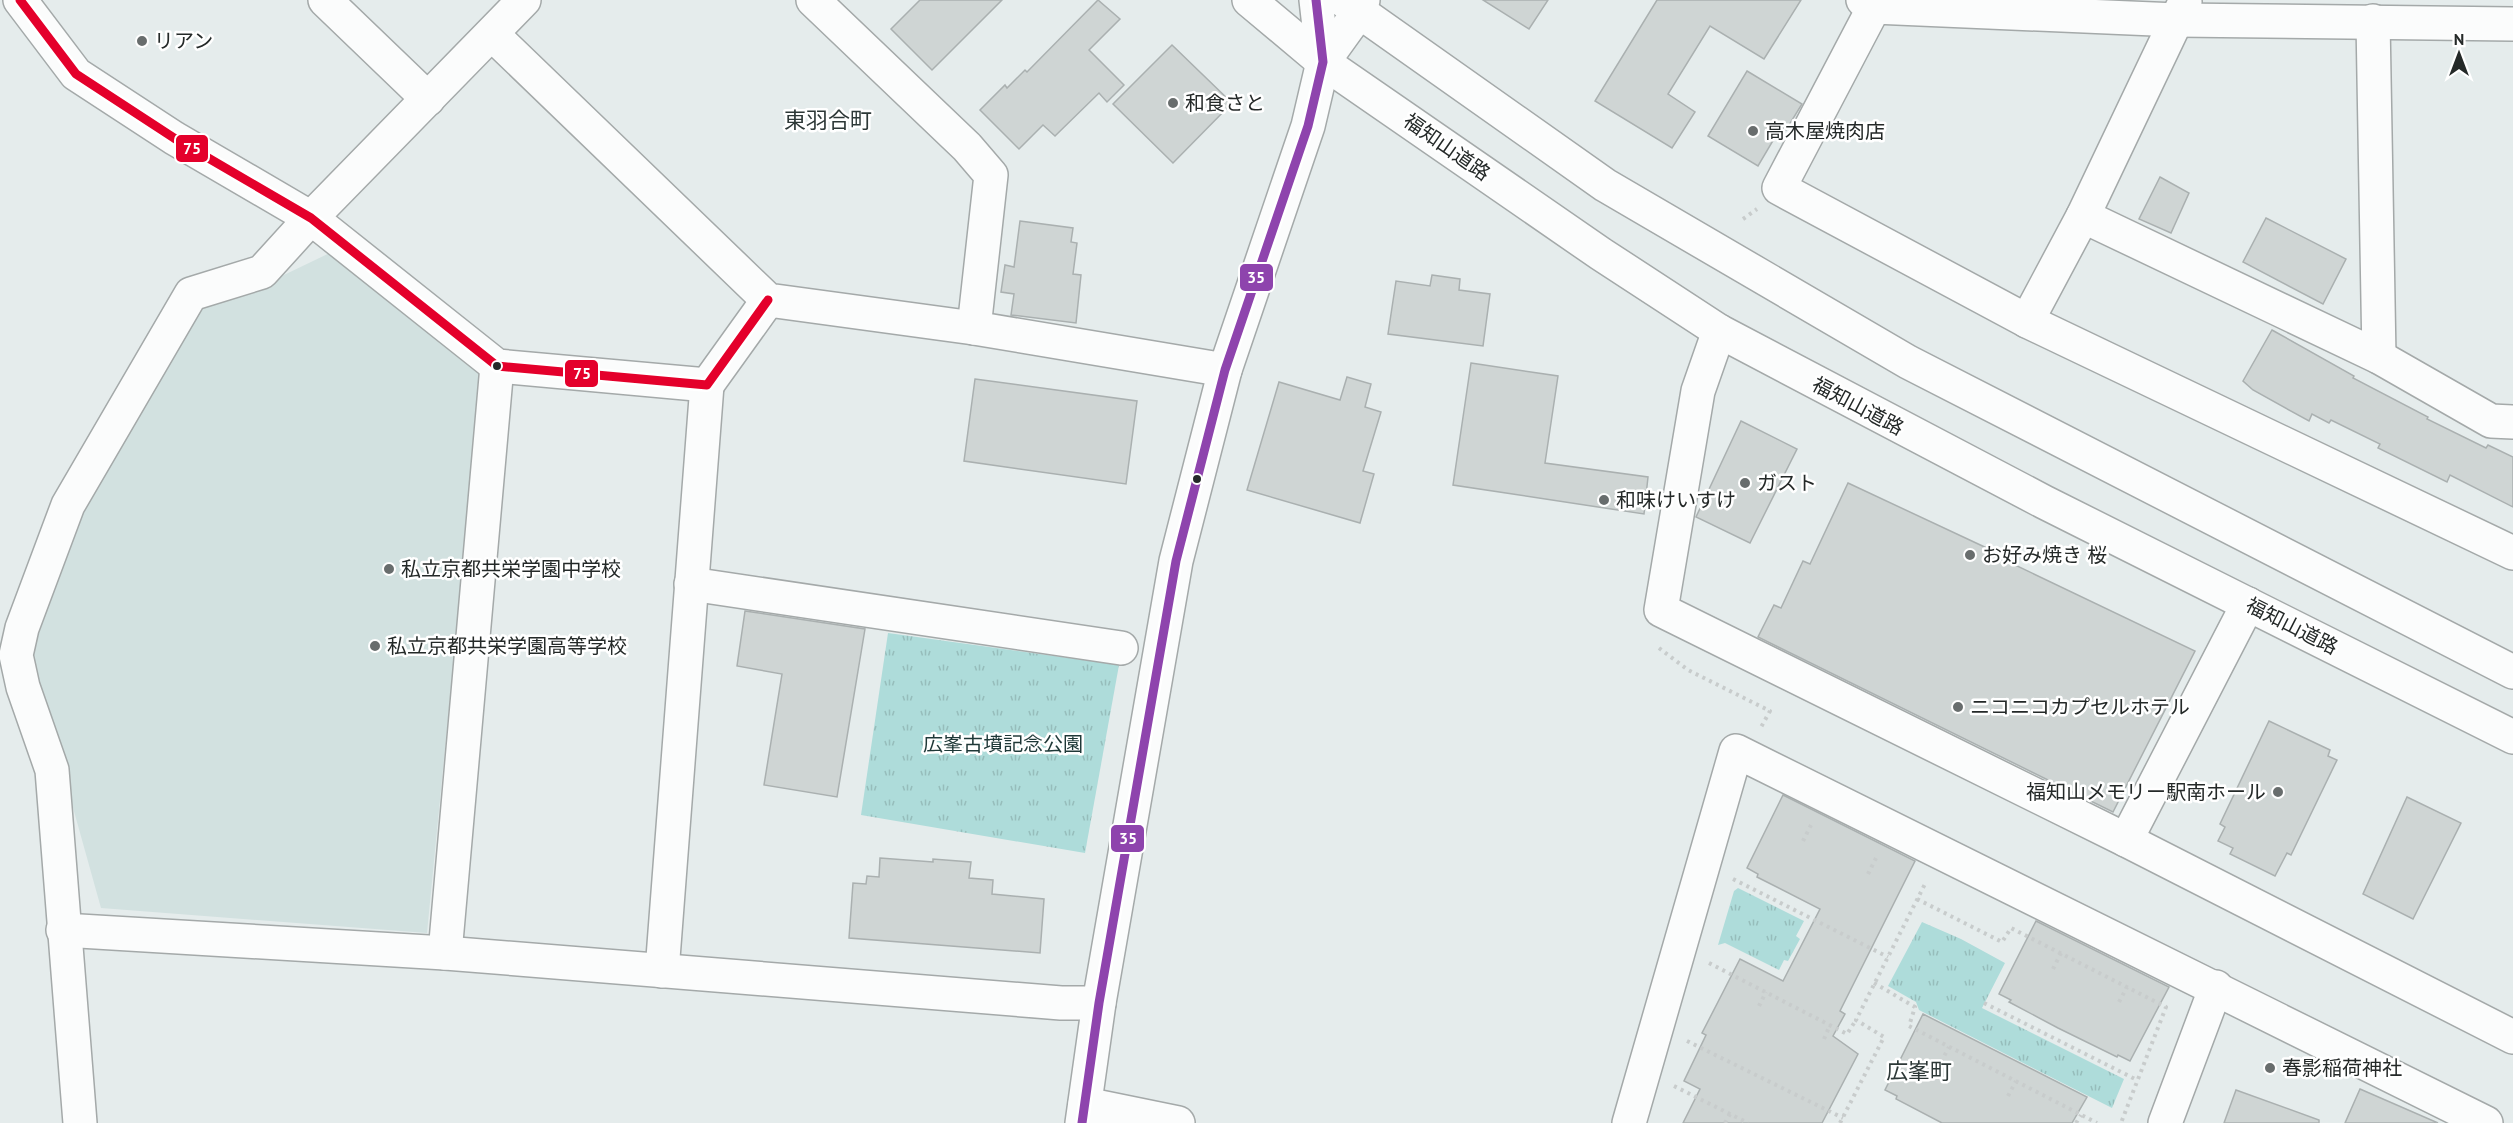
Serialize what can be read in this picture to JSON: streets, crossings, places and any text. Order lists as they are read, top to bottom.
{
  "streets": {
    "main road": ["福知山道路"]
  },
  "districts": ["東羽合町", "広峯町"],
  "parks": ["広峯古墳記念公園"],
  "places": [
    "リアン",
    "和食さと",
    "高木屋焼肉店",
    "ガスト",
    "和味けいすけ",
    "お好み焼き 桜",
    "私立京都共栄学園中学校",
    "私立京都共栄学園高等学校",
    "ニコニコカプセルホテル",
    "福知山メモリー駅南ホール",
    "春影稲荷神社"
  ],
  "lines": ["transit line 75", "transit line 35"],
  "north": "top"
}
